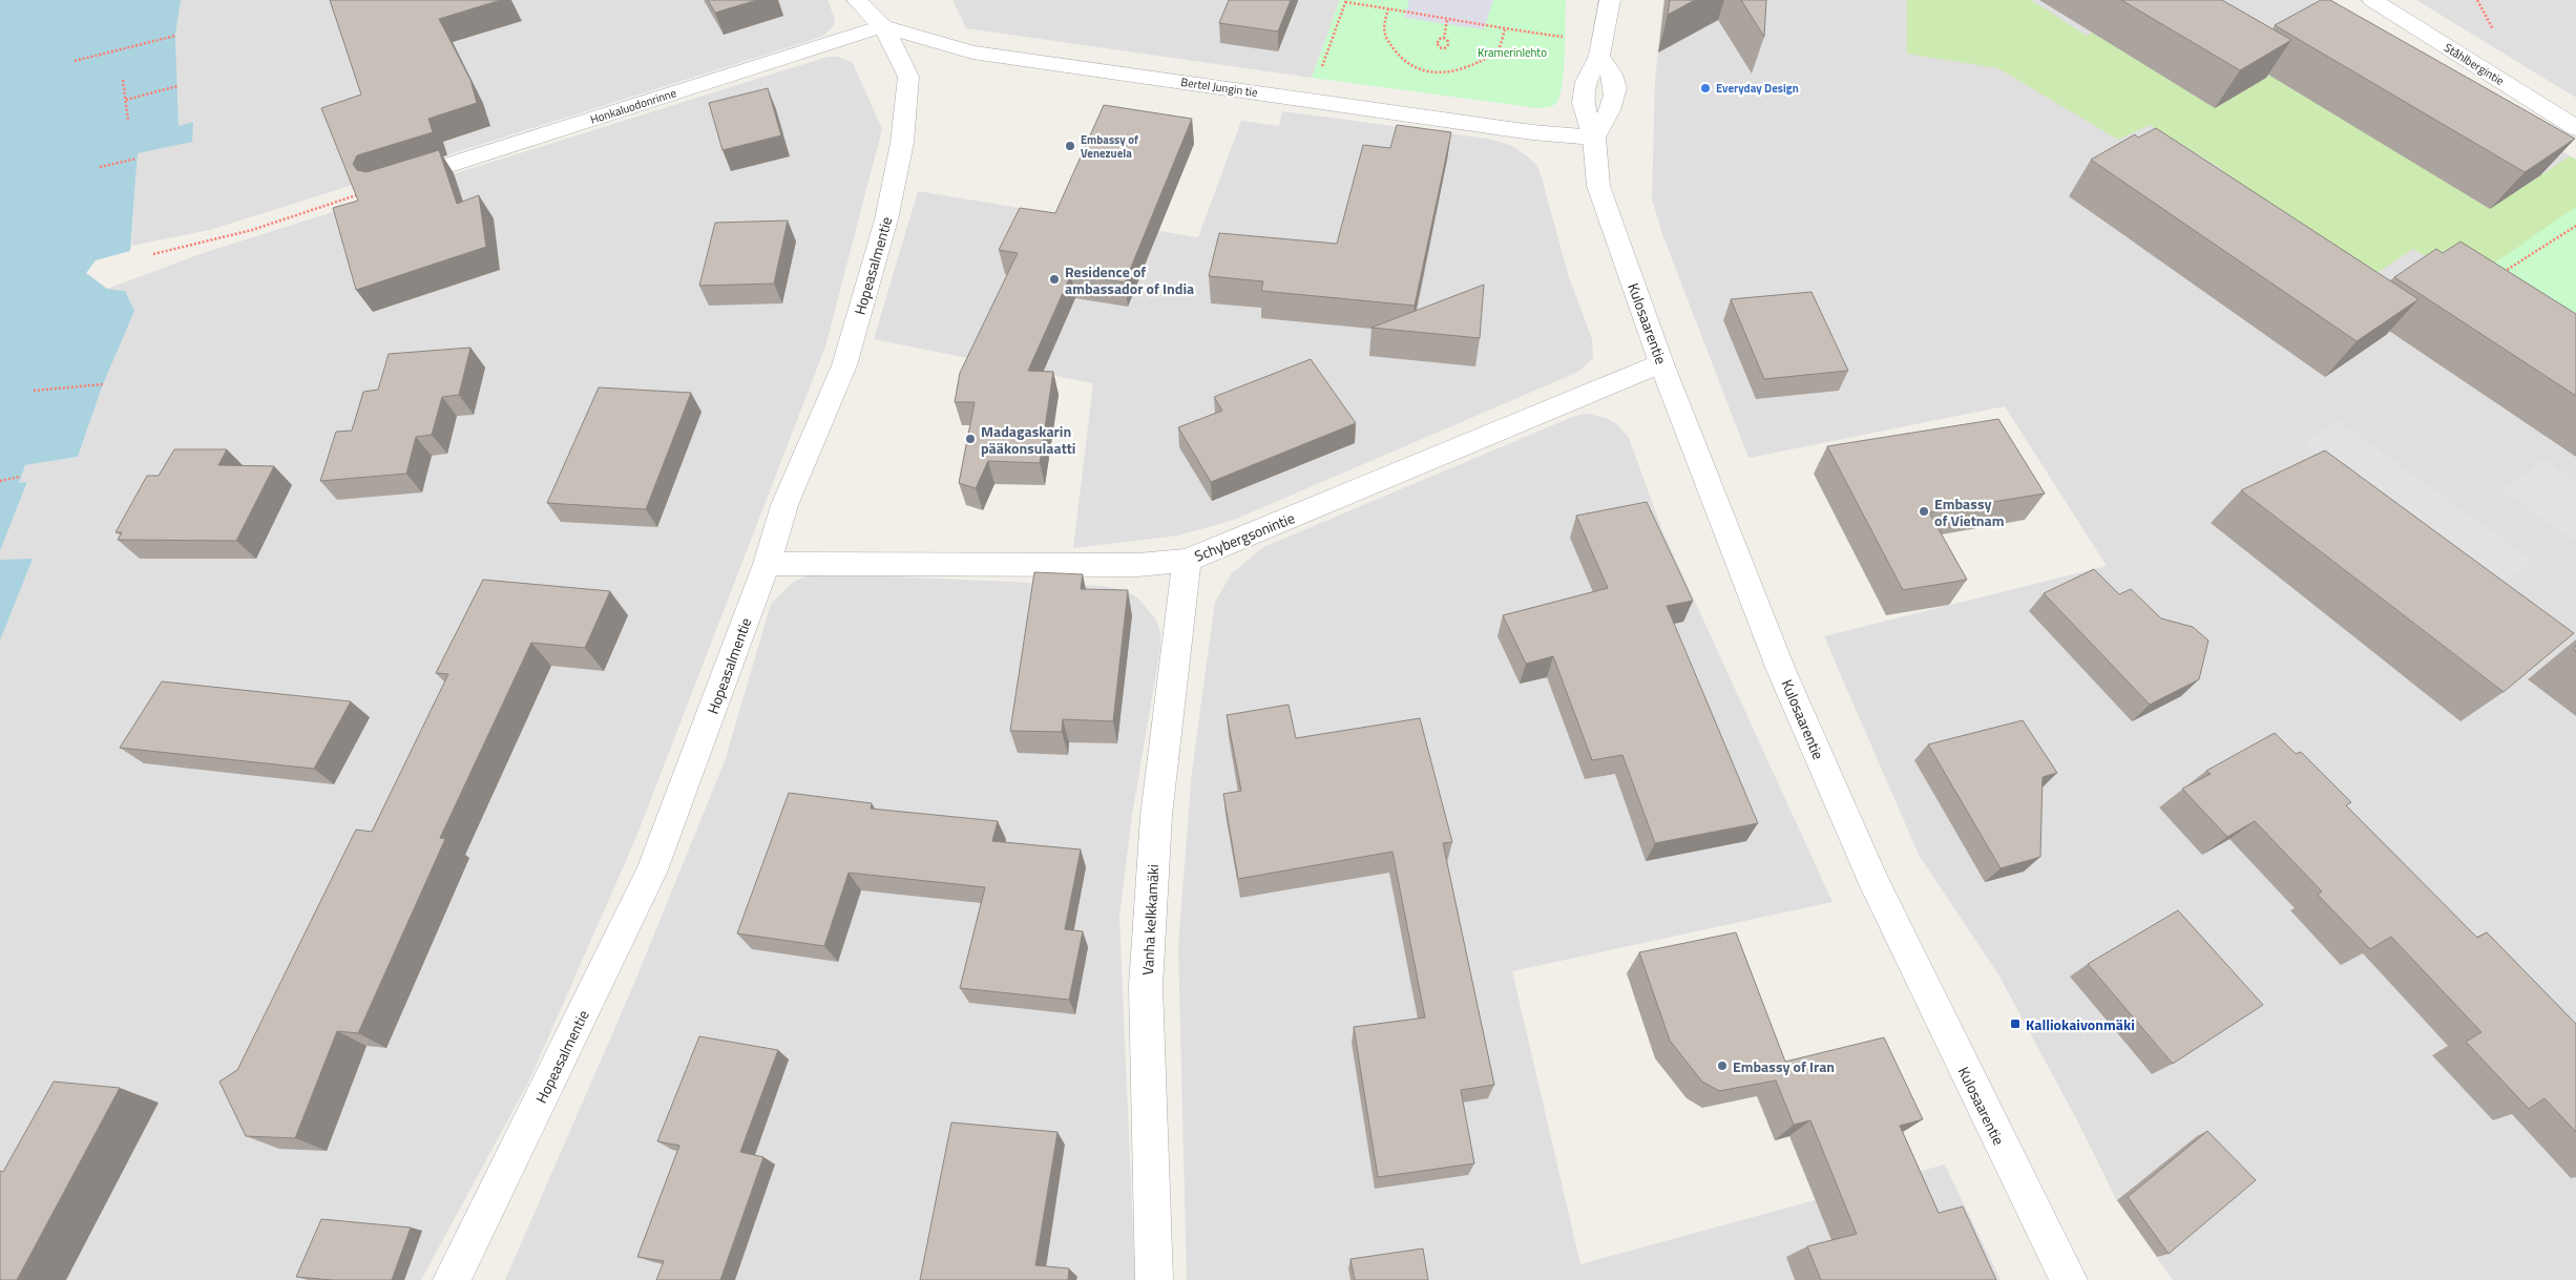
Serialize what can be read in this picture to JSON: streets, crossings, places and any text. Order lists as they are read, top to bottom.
{
  "streets": {
    "street": [
      "Ståhlbergintie",
      "Bertel Jungin tie",
      "Honkaluodonrinne",
      "Hopeasalmentie",
      "Kulosaarentie",
      "Schybergsonintie",
      "Vanha kelkkamäki"
    ]
  },
  "crossings": [
    ["Bertel Jungin tie", "Honkaluodonrinne"],
    ["Bertel Jungin tie", "Hopeasalmentie"],
    ["Bertel Jungin tie", "Kulosaarentie"],
    ["Honkaluodonrinne", "Hopeasalmentie"],
    ["Hopeasalmentie", "Schybergsonintie"],
    ["Kulosaarentie", "Schybergsonintie"],
    ["Schybergsonintie", "Vanha kelkkamäki"]
  ],
  "parks": ["Kramerinlehto"],
  "places": {
    "other": [
      "Everyday Design",
      "Embassy of Venezuela",
      "Residence of ambassador of India",
      "Madagaskarin pääkonsulaatti",
      "Embassy of Vietnam",
      "Embassy of Iran"
    ],
    "transit": ["Kalliokaivonmäki"]
  }
}
